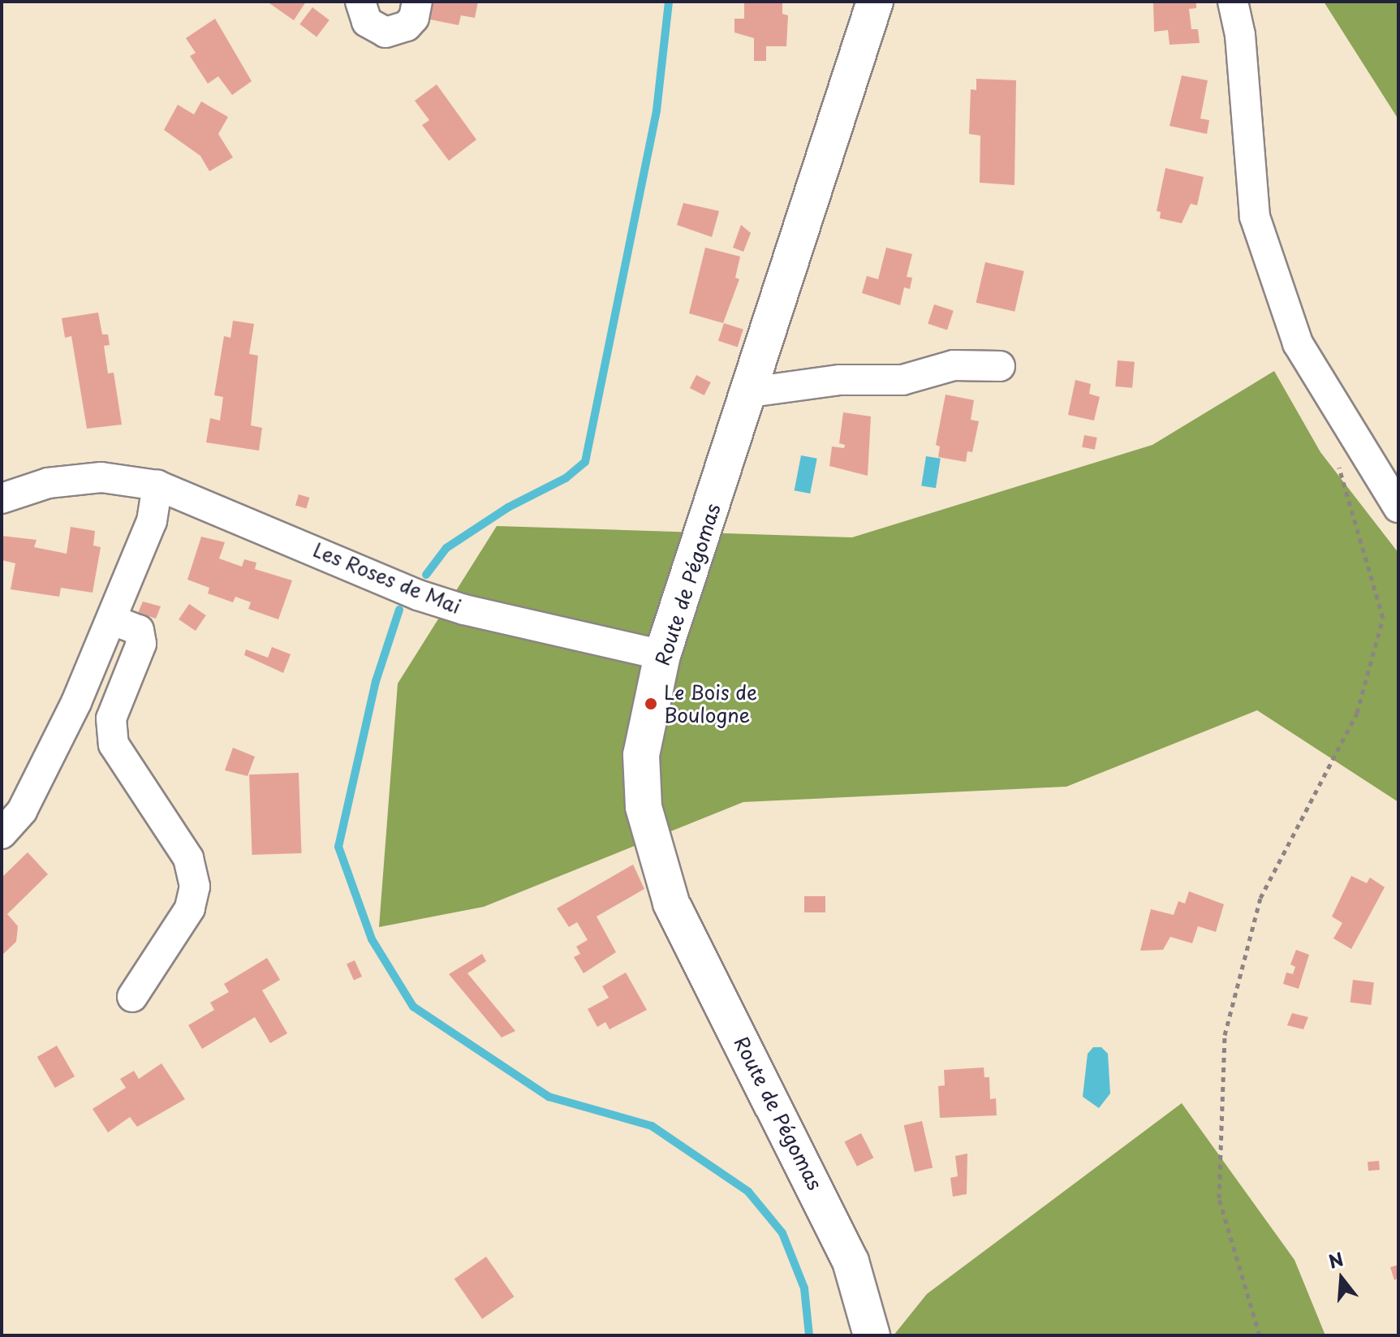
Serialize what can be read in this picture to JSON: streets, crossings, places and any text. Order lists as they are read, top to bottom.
{
  "streets": {
    "main road": ["Route de Pégomas"],
    "street": ["Les Roses de Mai"]
  },
  "crossings": [
    ["Les Roses de Mai", "Route de Pégomas"]
  ],
  "places": ["Le Bois de Boulogne"],
  "north": "top"
}
